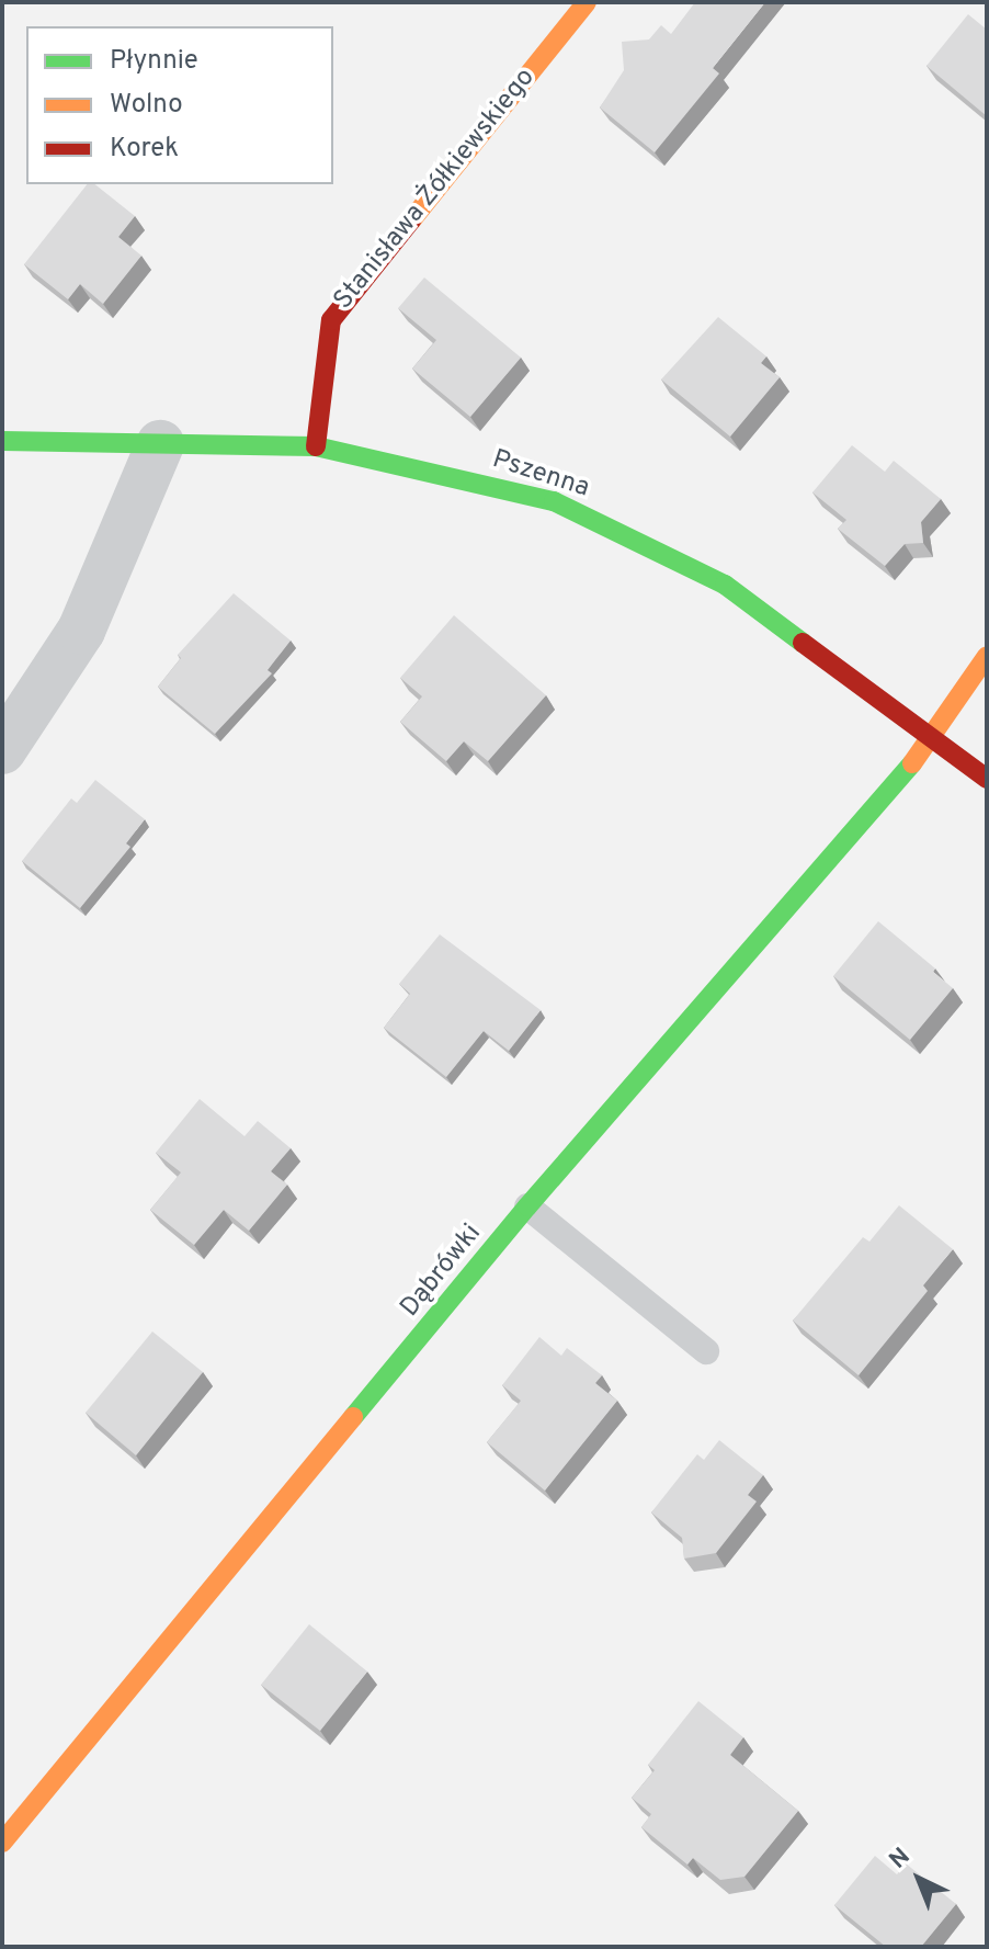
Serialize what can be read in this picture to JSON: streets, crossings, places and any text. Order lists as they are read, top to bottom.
{
  "streets": {
    "street": ["Stanisława Żółkiewskiego", "Pszenna", "Dąbrówki"]
  },
  "crossings": [
    ["Stanisława Żółkiewskiego", "Pszenna"],
    ["Pszenna", "Dąbrówki"]
  ],
  "legend": ["Płynnie", "Wolno", "Korek"],
  "north": "top left"
}
